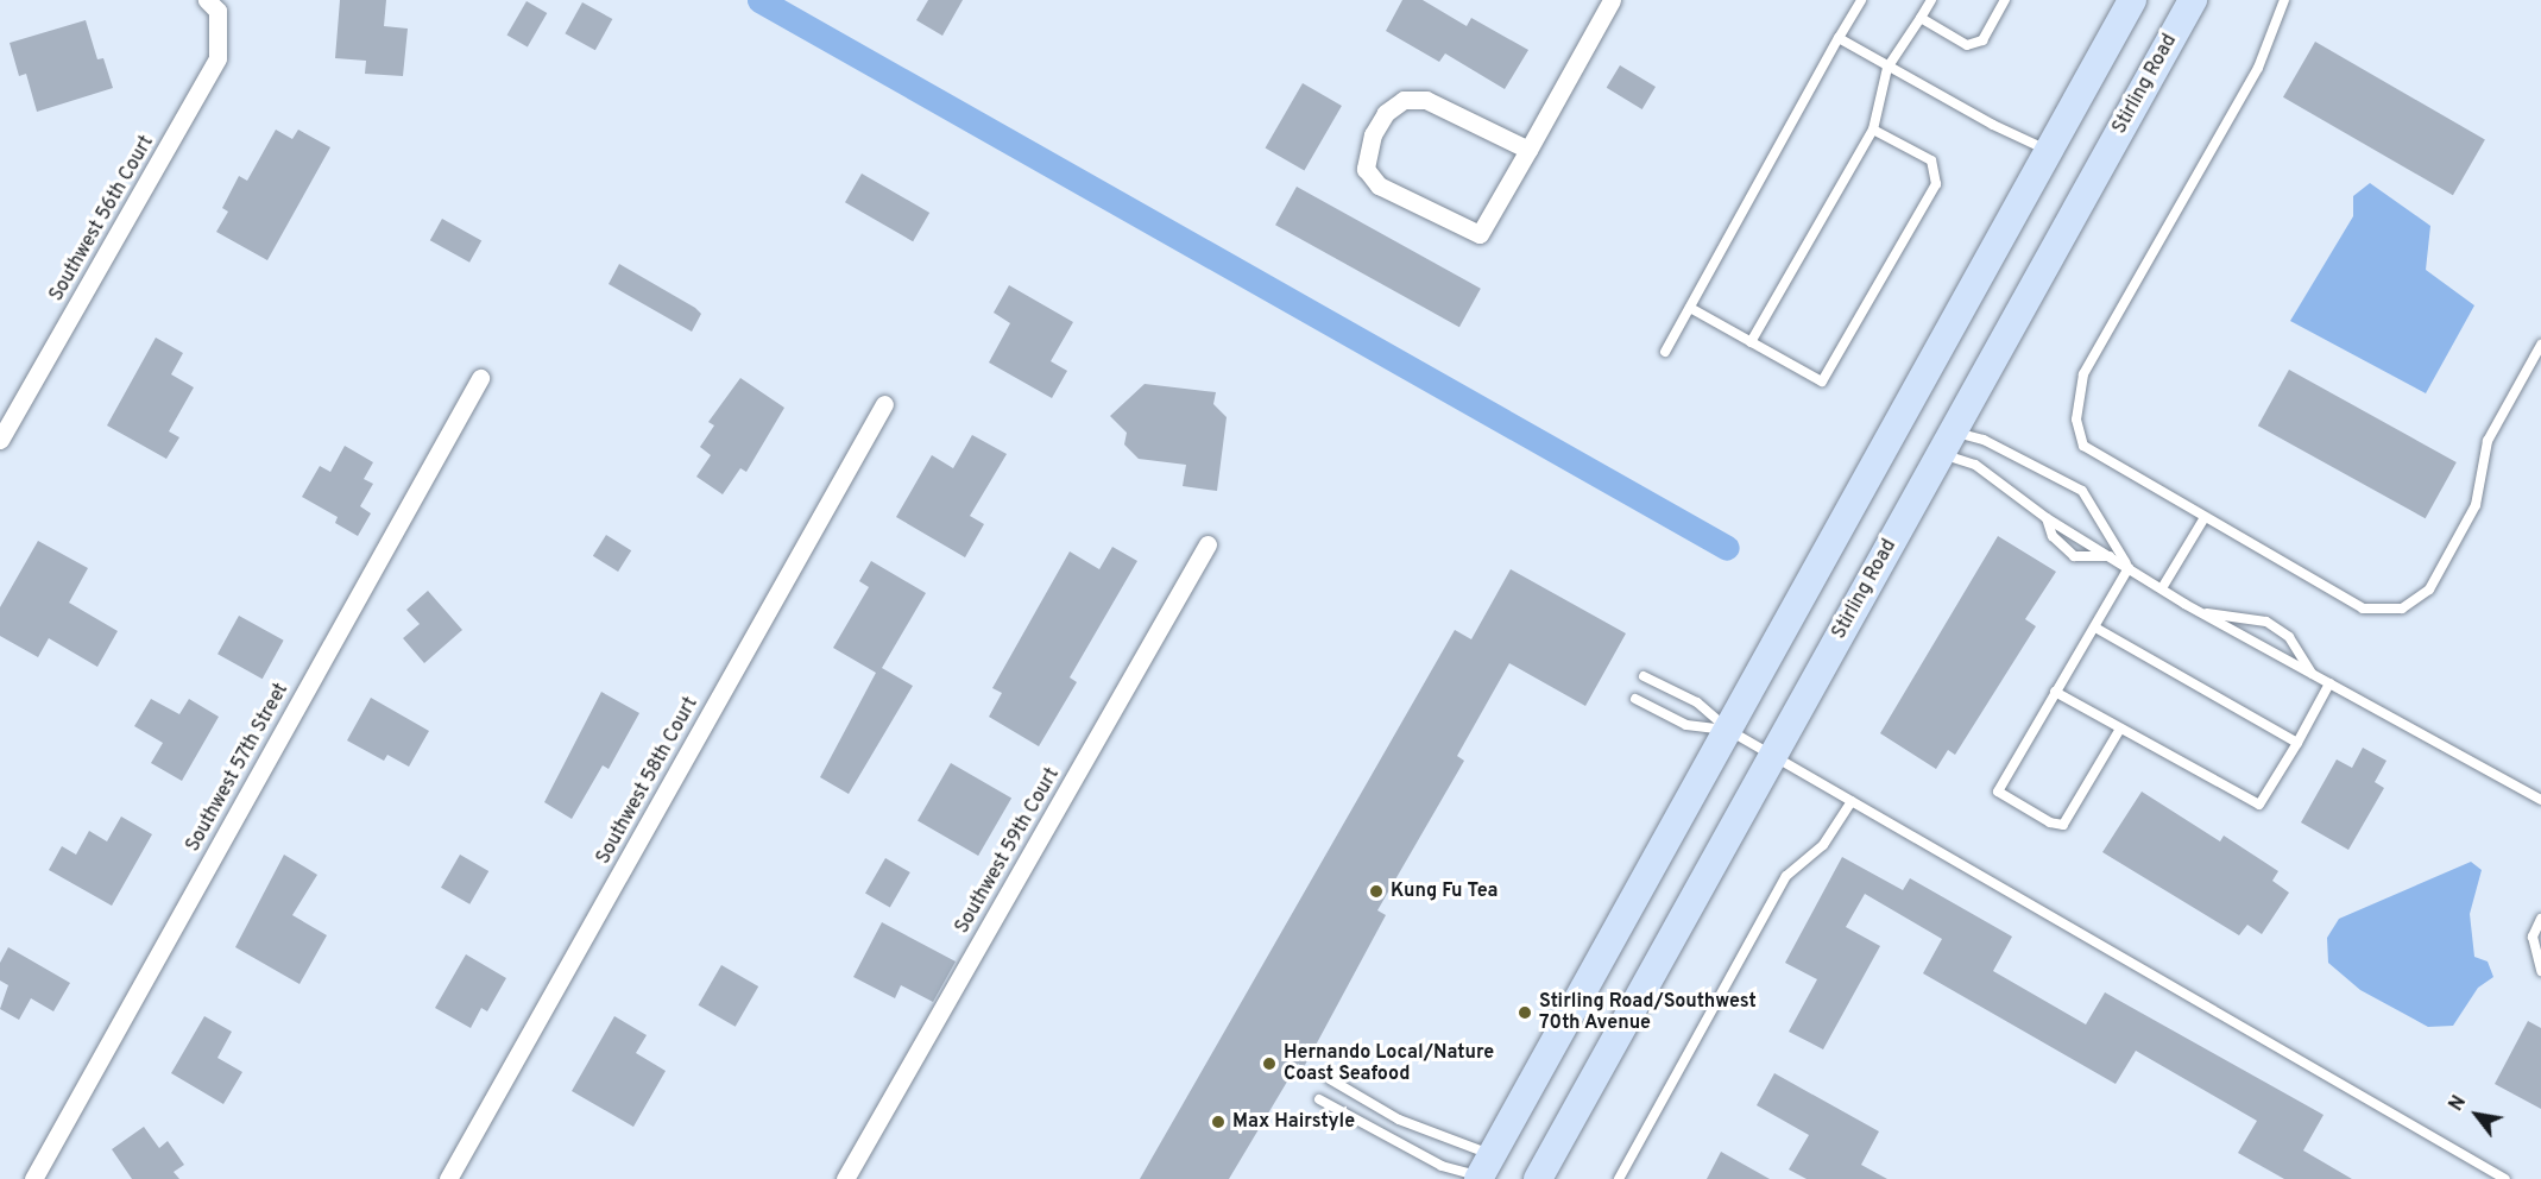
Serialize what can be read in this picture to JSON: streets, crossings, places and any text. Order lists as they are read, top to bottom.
{
  "streets": {
    "main road": ["Stirling Road"],
    "street": [
      "Southwest 56th Court",
      "Southwest 57th Street",
      "Southwest 58th Court",
      "Southwest 59th Court"
    ]
  },
  "places": [
    "Kung Fu Tea",
    "Stirling Road/Southwest 70th Avenue",
    "Hernando Local/Nature Coast Seafood",
    "Max Hairstyle"
  ],
  "north": "top left"
}
